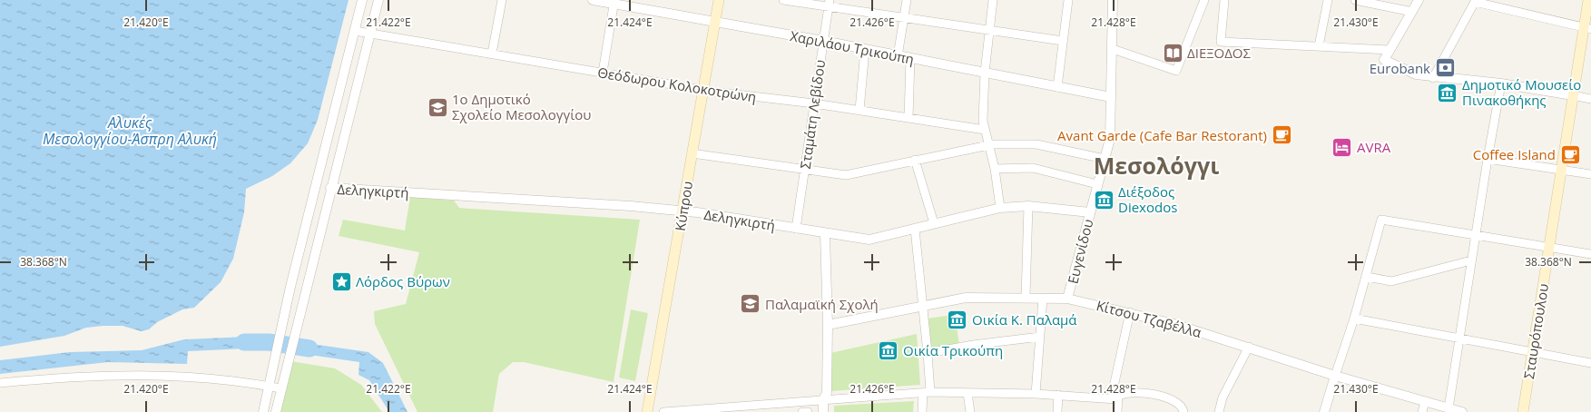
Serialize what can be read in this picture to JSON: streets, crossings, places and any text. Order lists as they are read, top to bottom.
{
  "streets": {
    "main road": ["Κύπρου", "Σταυρόπουλου"],
    "street": [
      "Χαριλάου Τρικούπη",
      "Θεόδωρου Κολοκοτρώνη",
      "Σταμάτη Λεβίδου",
      "Δεληγκιρτή",
      "Ευγενίδου",
      "Κίτσου Τζαβέλλα"
    ]
  },
  "crossings": [
    ["Χαριλάου Τρικούπη", "Σταμάτη Λεβίδου"],
    ["Χαριλάου Τρικούπη", "Κύπρου"],
    ["Χαριλάου Τρικούπη", "Ευγενίδου"],
    ["Θεόδωρου Κολοκοτρώνη", "Σταμάτη Λεβίδου"],
    ["Θεόδωρου Κολοκοτρώνη", "Κύπρου"],
    ["Σταμάτη Λεβίδου", "Δεληγκιρτή"],
    ["Δεληγκιρτή", "Κύπρου"],
    ["Δεληγκιρτή", "Ευγενίδου"],
    ["Ευγενίδου", "Κίτσου Τζαβέλλα"]
  ],
  "districts": ["Μεσολόγγι"],
  "water": ["Αλυκές Μεσολογγίου-Άσπρη Αλυκή"],
  "places": {
    "library": ["ΔΙΕΞΟΔΟΣ"],
    "bank": ["Eurobank"],
    "museum": [
      "Δημοτικό Μουσείο Πινακοθήκης",
      "Διέξοδος Diexodos",
      "Οικία Κ. Παλαμά",
      "Οικία Τρικούπη"
    ],
    "school or university": ["1ο Δημοτικό Σχολείο Μεσολογγίου", "Παλαμαϊκή Σχολή"],
    "cafe": ["Avant Garde (Cafe Bar Restorant)", "Coffee Island"],
    "hotel": ["AVRA"],
    "place": ["Λόρδος Βύρων"]
  },
  "coordinates": [
    "21.420°E",
    "21.422°E",
    "21.424°E",
    "21.426°E",
    "21.428°E",
    "21.430°E",
    "38.368°N"
  ]
}
